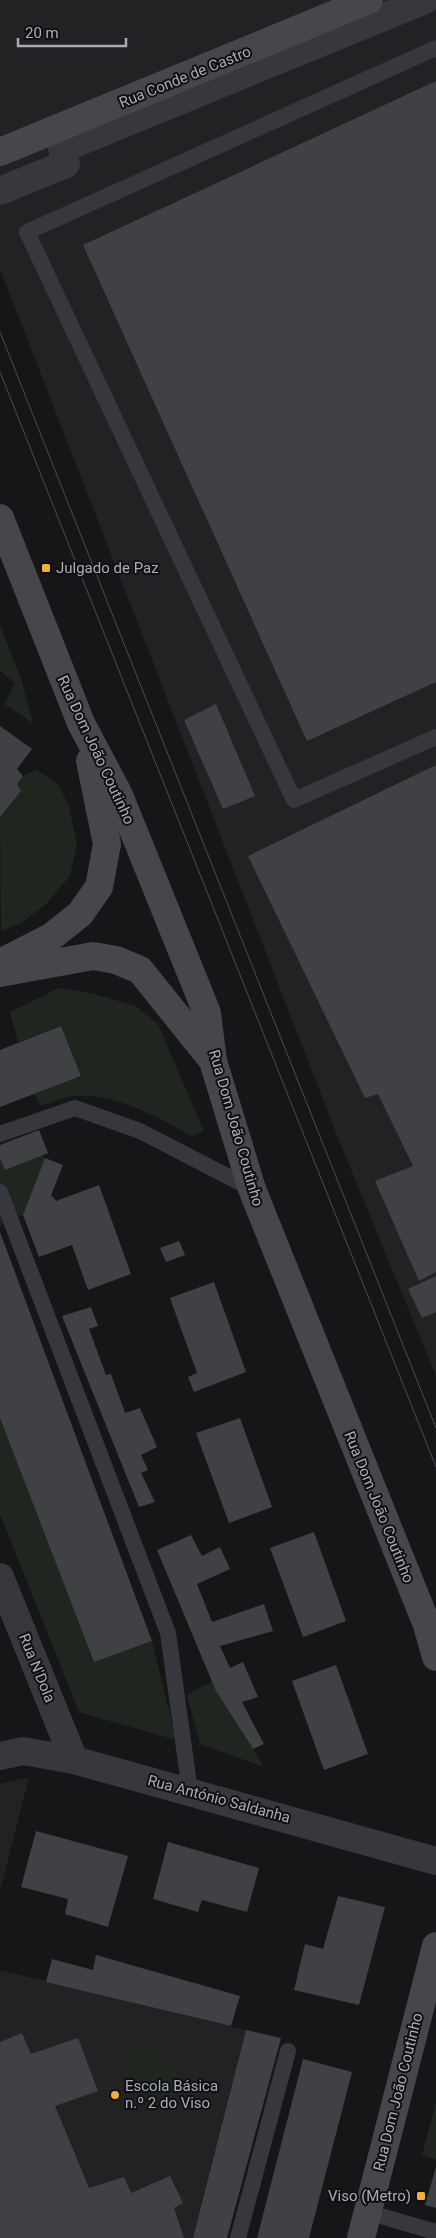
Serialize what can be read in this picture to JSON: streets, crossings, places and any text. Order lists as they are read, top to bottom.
{
  "streets": {
    "main road": ["Rua Conde de Castro", "Rua Dom João Coutinho"],
    "street": ["Rua N'Dola", "Rua António Saldanha"]
  },
  "crossings": [
    ["Rua N'Dola", "Rua António Saldanha"]
  ],
  "places": {
    "transit": ["Julgado de Paz", "Viso (Metro)"],
    "other": ["Escola Básica n.º 2 do Viso"]
  },
  "scale_bar": "20 m"
}
